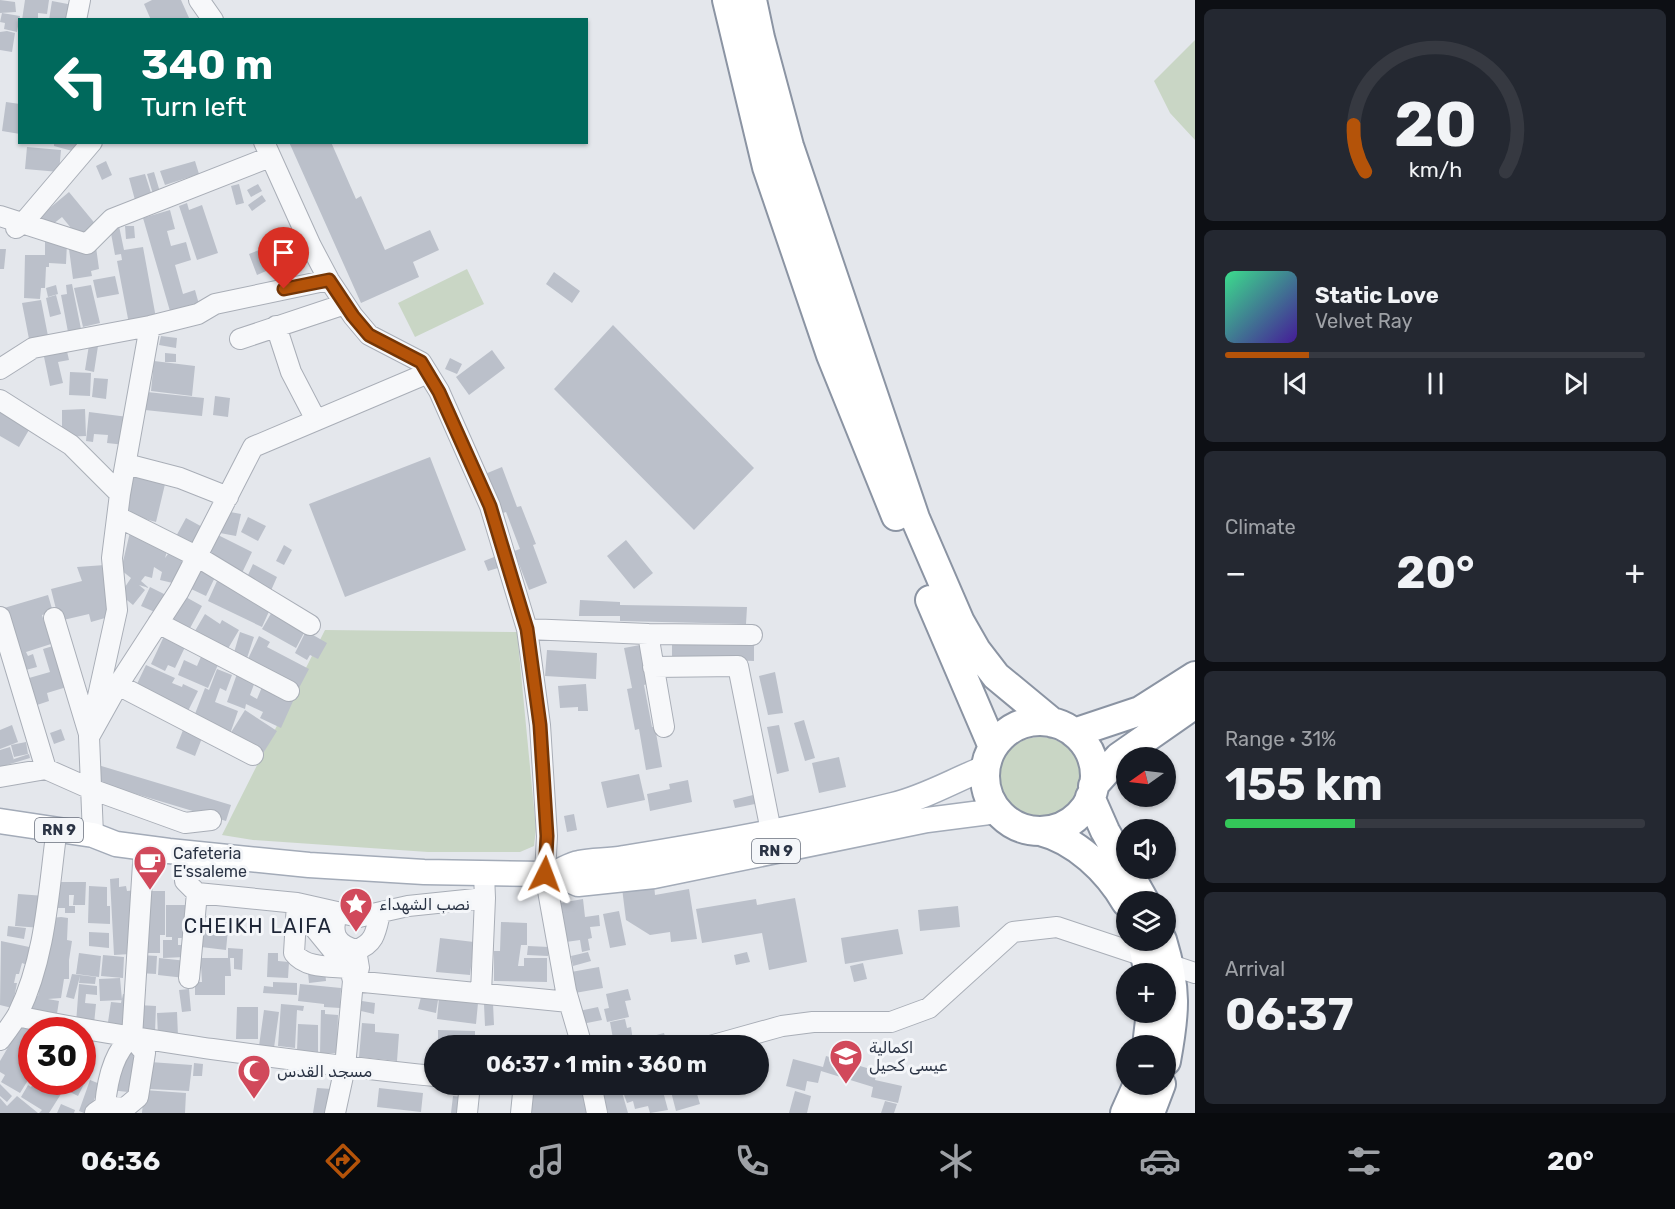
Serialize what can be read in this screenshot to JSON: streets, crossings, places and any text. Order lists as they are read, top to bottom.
{
  "streets": {
    "highway": ["RN 9"]
  },
  "districts": ["CHEIKH LAIFA"],
  "places": {
    "cafe": ["Cafeteria E'ssaleme"],
    "place": ["نصب الشهداء"],
    "school or university": ["اكمالية عيسى كحيل"],
    "mosque": ["مسجد القدس"]
  },
  "north": "left",
  "page": {
    "turn": ["340 m", "Turn left"],
    "song": ["Static Love", "Velvet Ray"],
    "tile": [
      "Climate",
      ["Range · 31%", "155 km"],
      ["Arrival", "06:37"]
    ],
    "heat": ["−", "20°", "+"],
    "map_buttons": ["+", "−"],
    "limit": "30",
    "trip": "06:37 · 1 min · 360 m",
    "tabs": ["06:36", "20°"],
    "gauge": ["20", "km/h"]
  }
}
